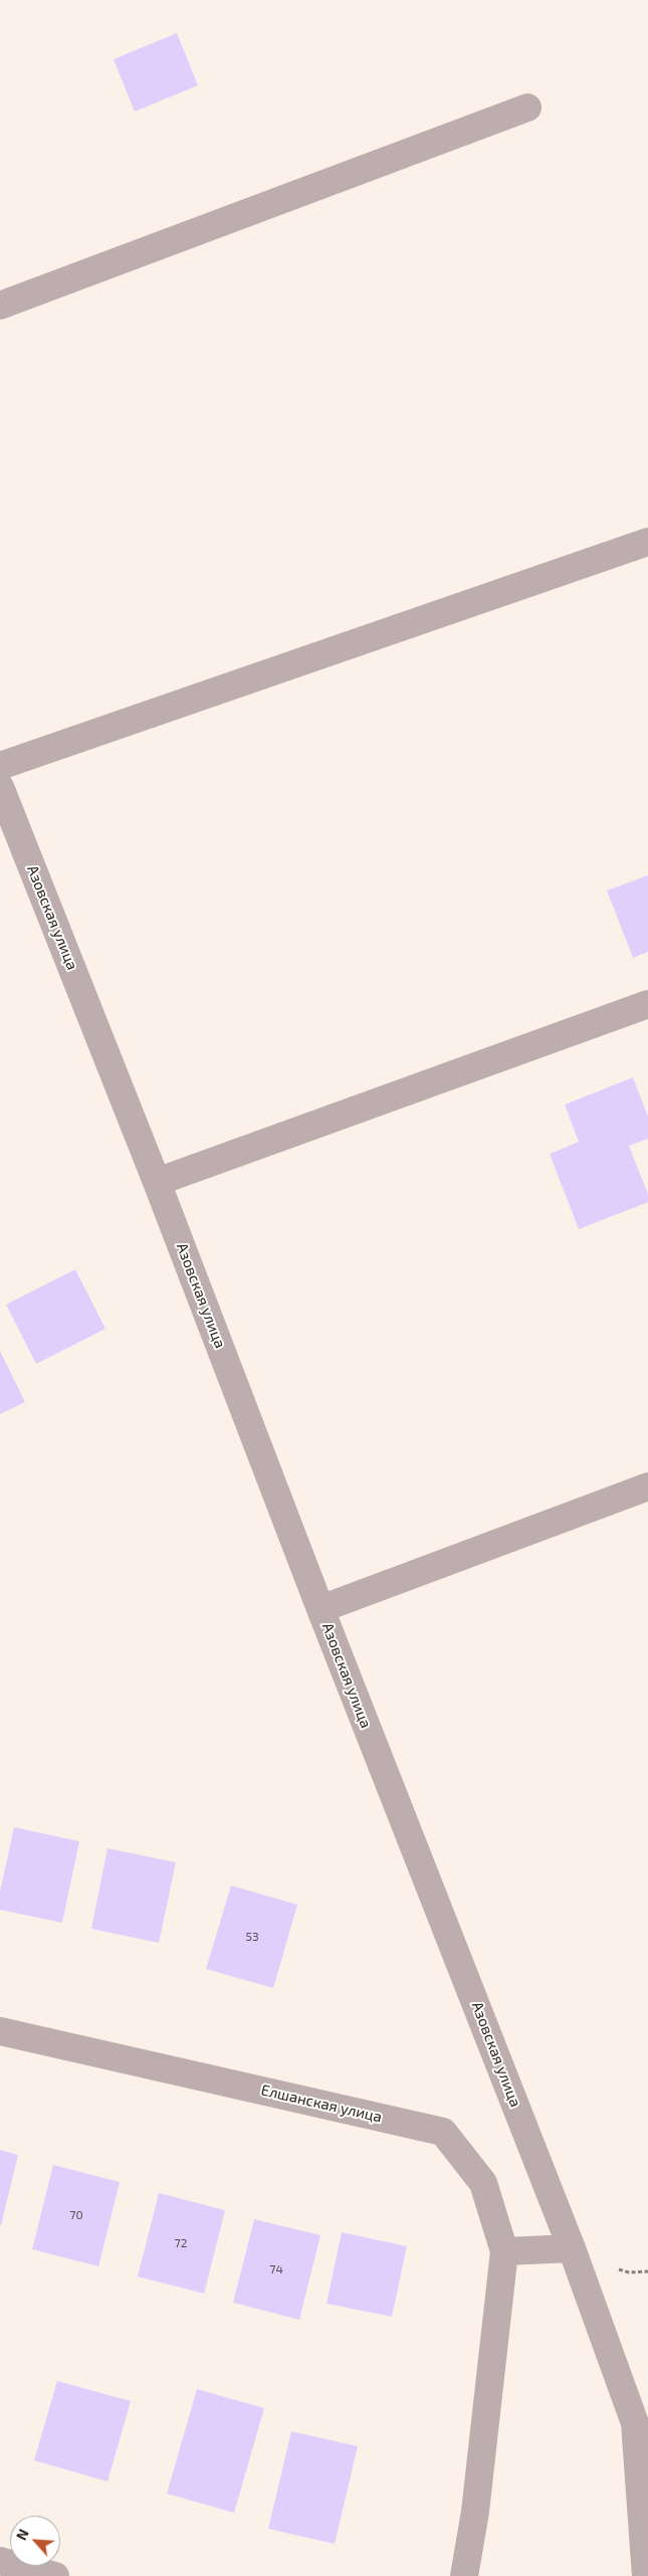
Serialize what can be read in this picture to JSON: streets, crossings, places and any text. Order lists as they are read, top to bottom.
{
  "streets": {
    "street": ["Азовская улица", "Елшанская улица"]
  },
  "house_numbers": [
    "53",
    "70",
    "72",
    "74"
  ],
  "north": "top left"
}
